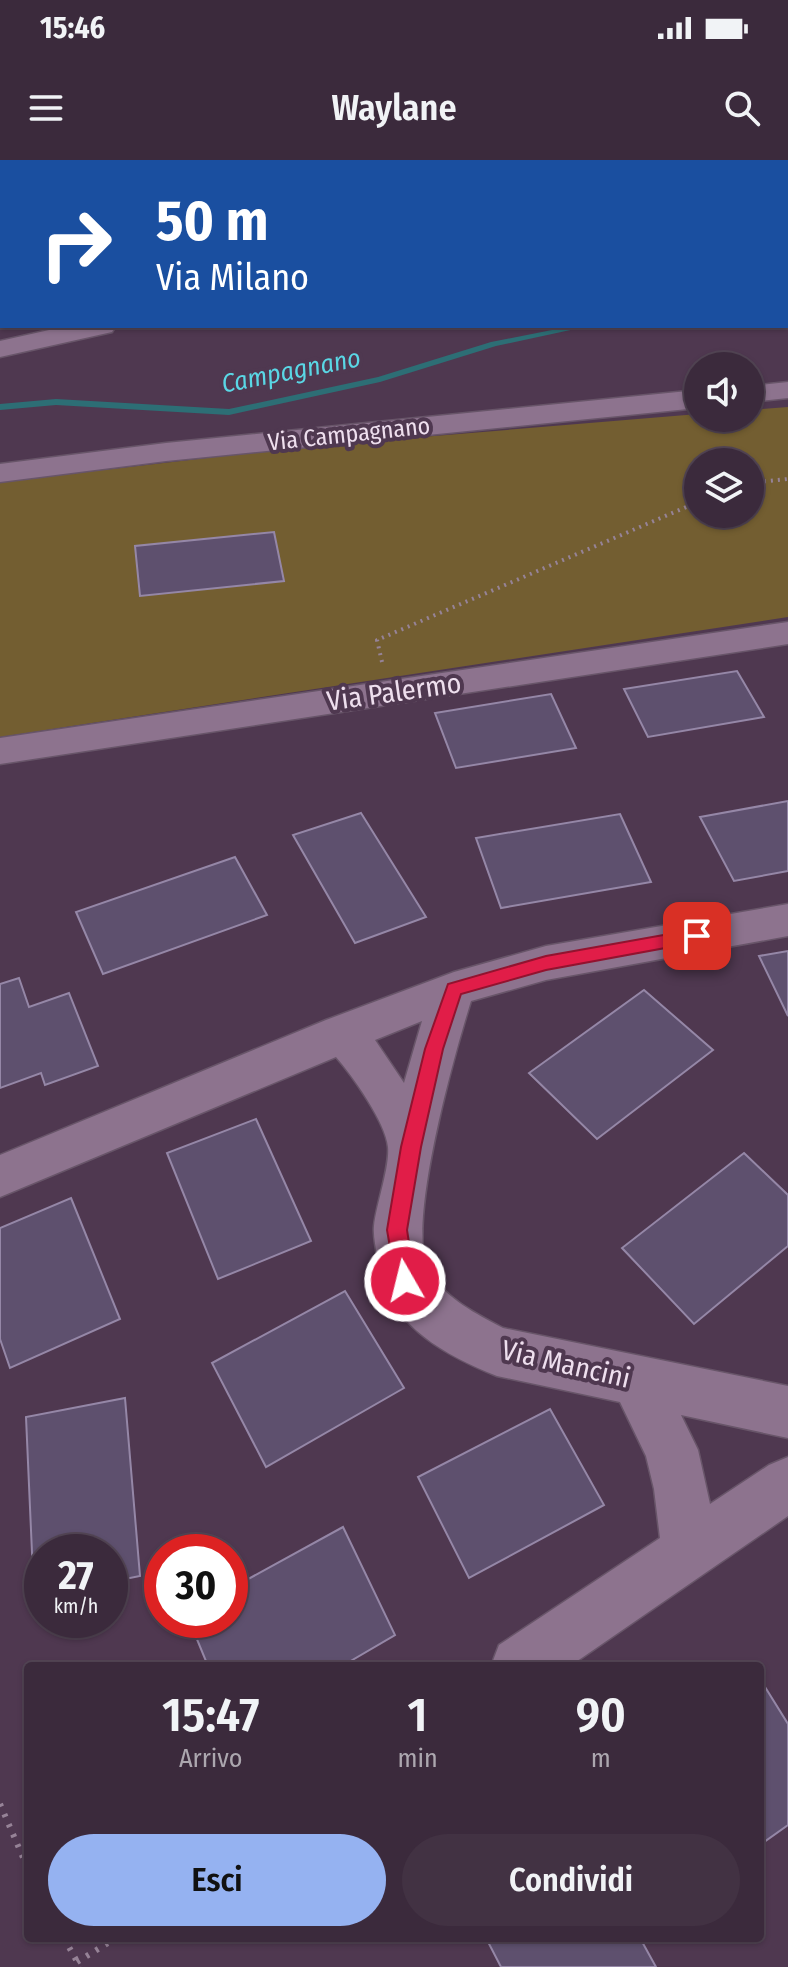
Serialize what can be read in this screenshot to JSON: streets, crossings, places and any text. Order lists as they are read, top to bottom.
{
  "streets": {
    "street": ["Via Campagnano", "Via Palermo", "Via Mancini"]
  },
  "water": ["Campagnano"],
  "page": {
    "status": "15:46",
    "header": "Waylane",
    "turn": ["50 m", "Via Milano"],
    "speed": "27 km/h",
    "limit": "30",
    "eta": [
      "15:47",
      "Arrivo",
      "1",
      "min",
      "90",
      "m"
    ],
    "buttons": ["Esci", "Condividi"]
  }
}
